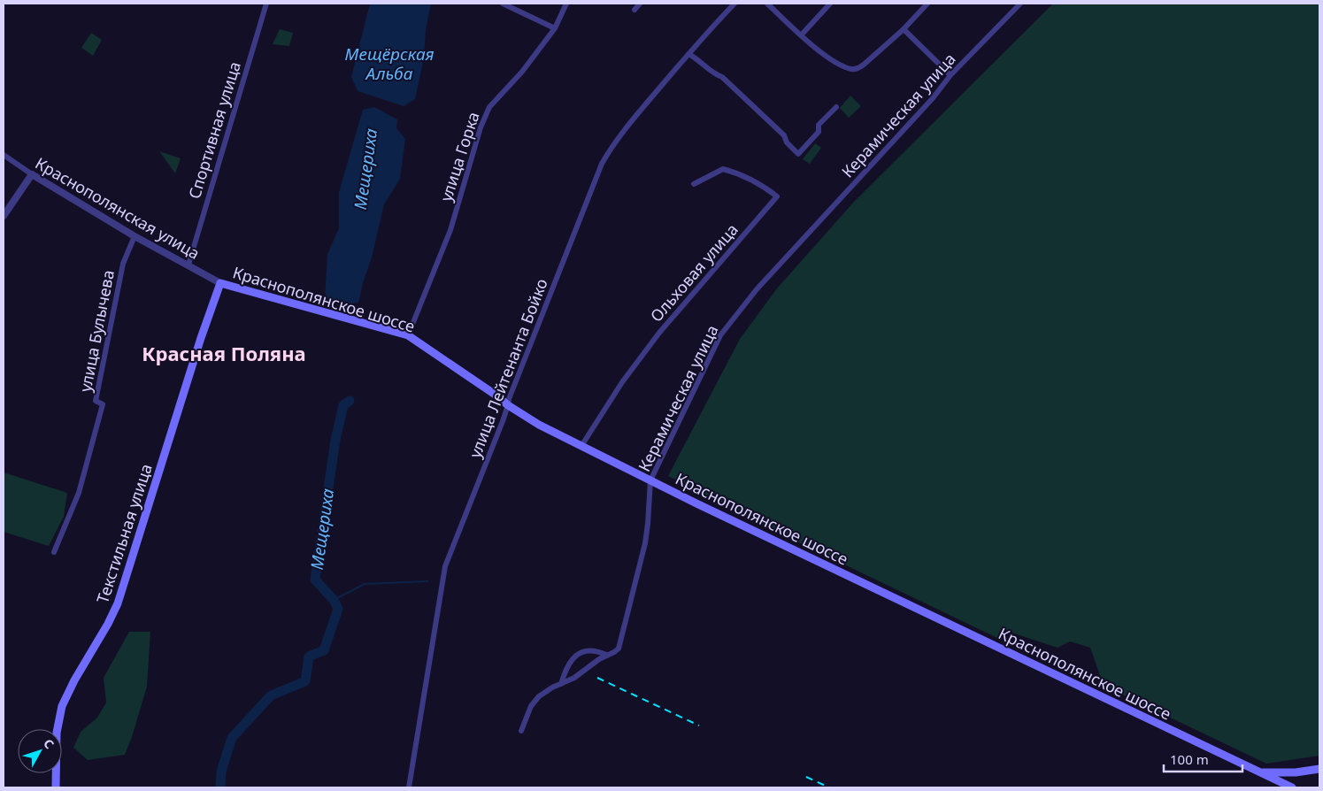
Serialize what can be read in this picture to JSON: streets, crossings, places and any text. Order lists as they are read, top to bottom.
{
  "streets": {
    "main road": ["Краснополянское шоссе", "Текстильная улица"],
    "street": [
      "Керамическая улица",
      "Спортивная улица",
      "улица Горка",
      "Краснополянская улица",
      "Ольховая улица",
      "улица Булычева",
      "улица Лейтенанта Бойко"
    ]
  },
  "crossings": [
    ["Керамическая улица", "Краснополянское шоссе"],
    ["Спортивная улица", "Краснополянская улица"],
    ["улица Горка", "Краснополянское шоссе"],
    ["Краснополянская улица", "Краснополянское шоссе"],
    ["Краснополянская улица", "улица Булычева"],
    ["Краснополянская улица", "Текстильная улица"],
    ["Ольховая улица", "Краснополянское шоссе"],
    ["Краснополянское шоссе", "улица Лейтенанта Бойко"],
    ["Краснополянское шоссе", "Текстильная улица"]
  ],
  "districts": ["Красная Поляна"],
  "water": ["Мещёрская Альба", "Мещериха"],
  "scale_bar": "100 m",
  "north": "top right"
}
